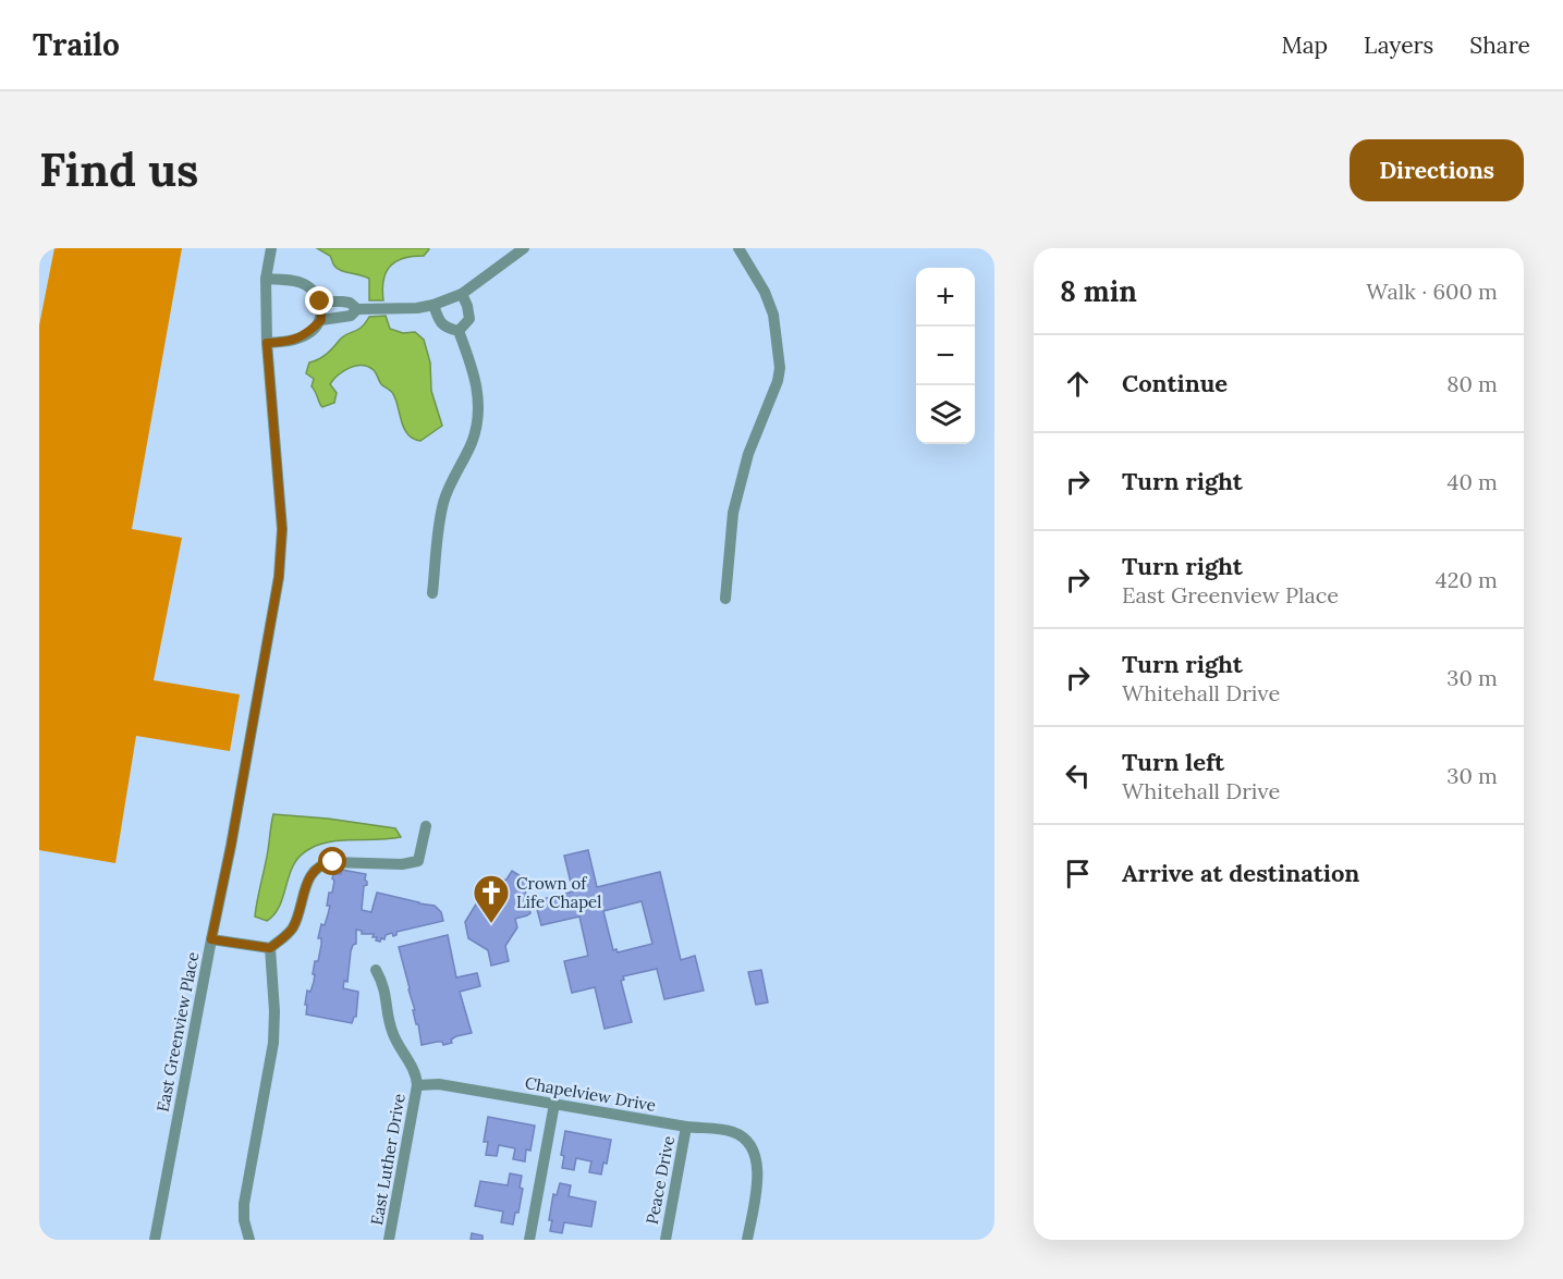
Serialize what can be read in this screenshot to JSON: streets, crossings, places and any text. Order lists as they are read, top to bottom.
{
  "streets": {
    "street": [
      "East Greenview Place",
      "Chapelview Drive",
      "East Luther Drive",
      "Peace Drive"
    ]
  },
  "crossings": [
    ["Chapelview Drive", "East Luther Drive"],
    ["Chapelview Drive", "Peace Drive"]
  ],
  "places": {
    "church": ["Crown of Life Chapel"]
  },
  "page": {
    "header": "Trailo",
    "nav": ["Map", "Layers", "Share"],
    "buttons": "Directions",
    "title": "Find us",
    "heading": ["8 min", "Walk · 600 m"],
    "map_buttons": ["+", "−"],
    "list": [
      ["Continue", "80 m"],
      ["Turn right", "40 m"],
      ["Turn right", "East Greenview Place", "420 m"],
      ["Turn right", "Whitehall Drive", "30 m"],
      ["Turn left", "Whitehall Drive", "30 m"],
      "Arrive at destination"
    ]
  }
}
